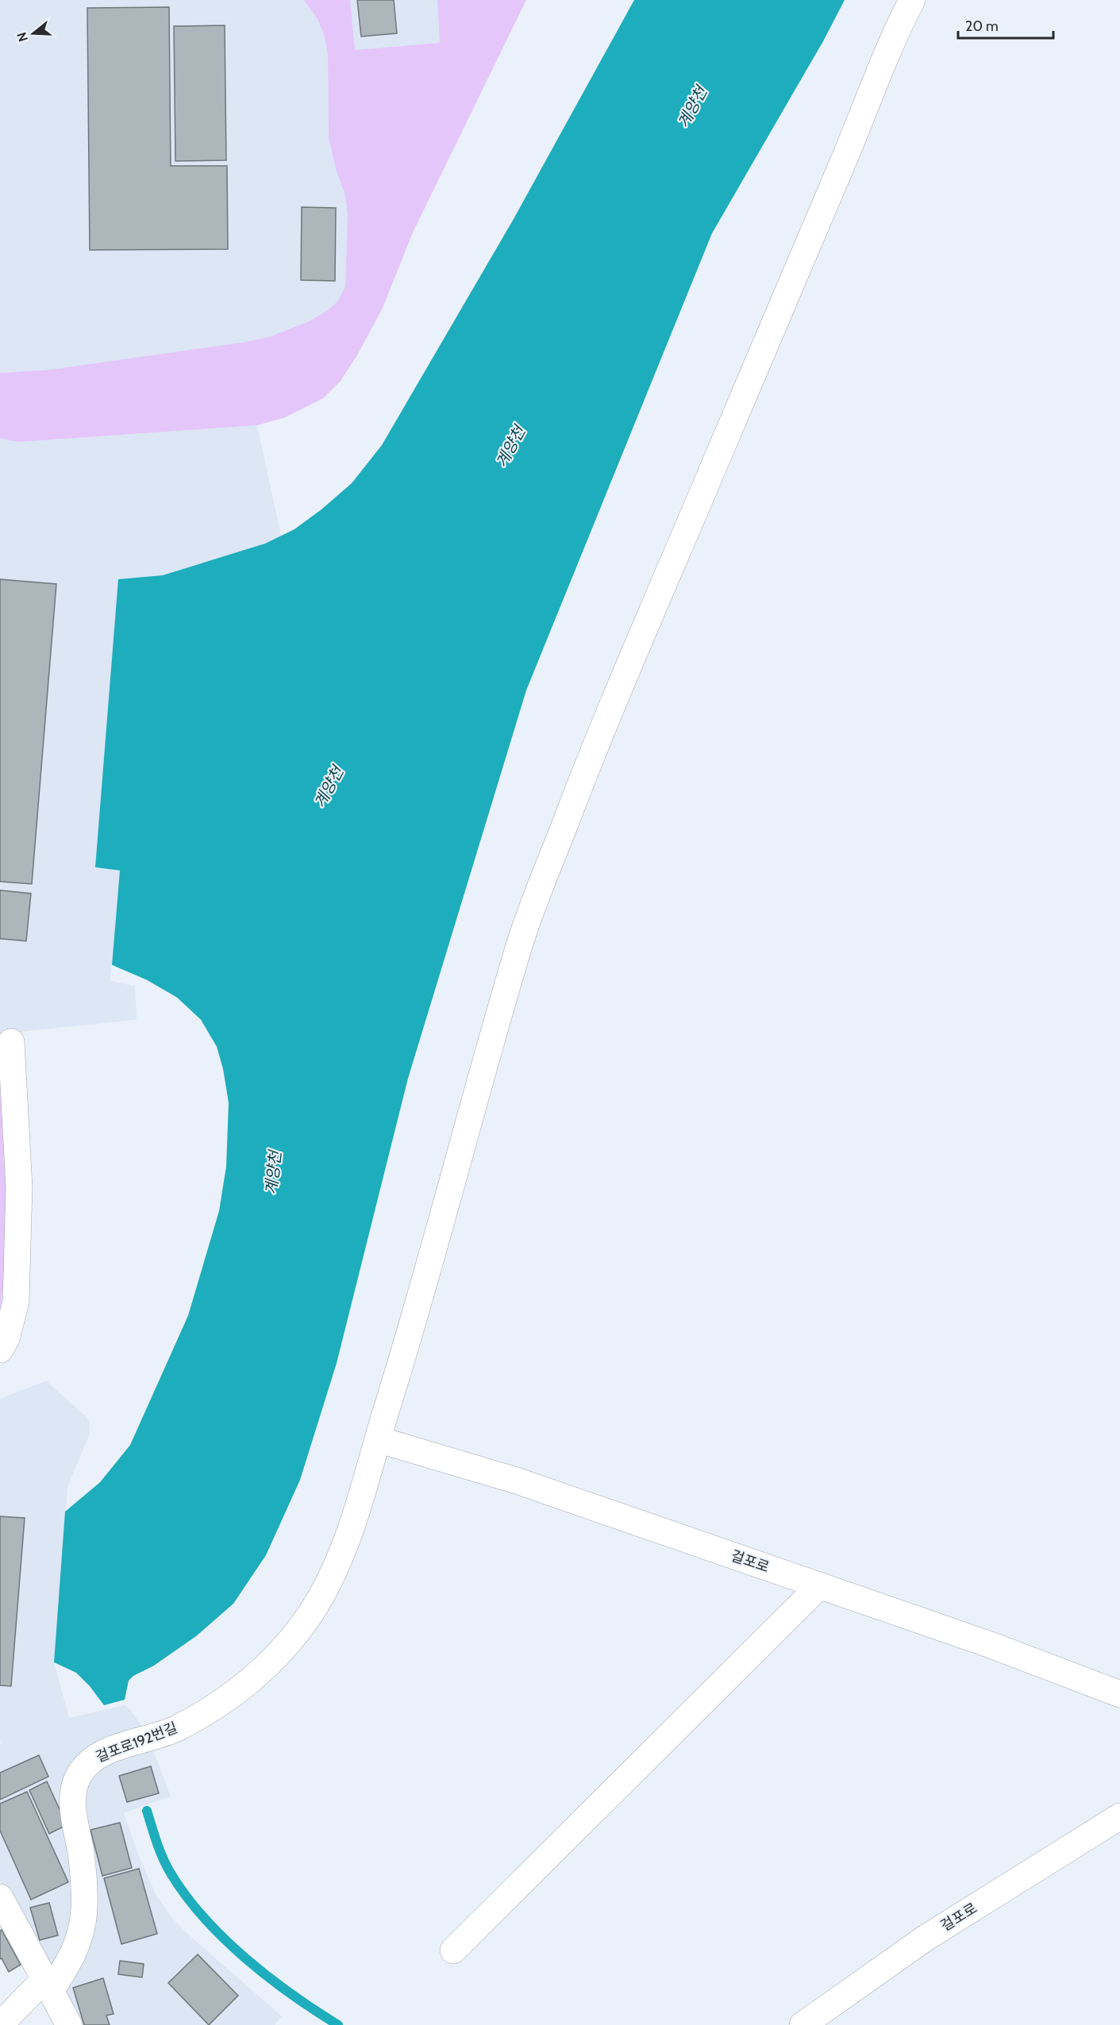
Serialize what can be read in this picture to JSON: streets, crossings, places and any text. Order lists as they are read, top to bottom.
{
  "streets": {
    "street": ["걸포로", "걸포로192번길"]
  },
  "crossings": [
    ["걸포로", "걸포로192번길"]
  ],
  "water": ["계양천"],
  "scale_bar": "20 m",
  "north": "left"
}
